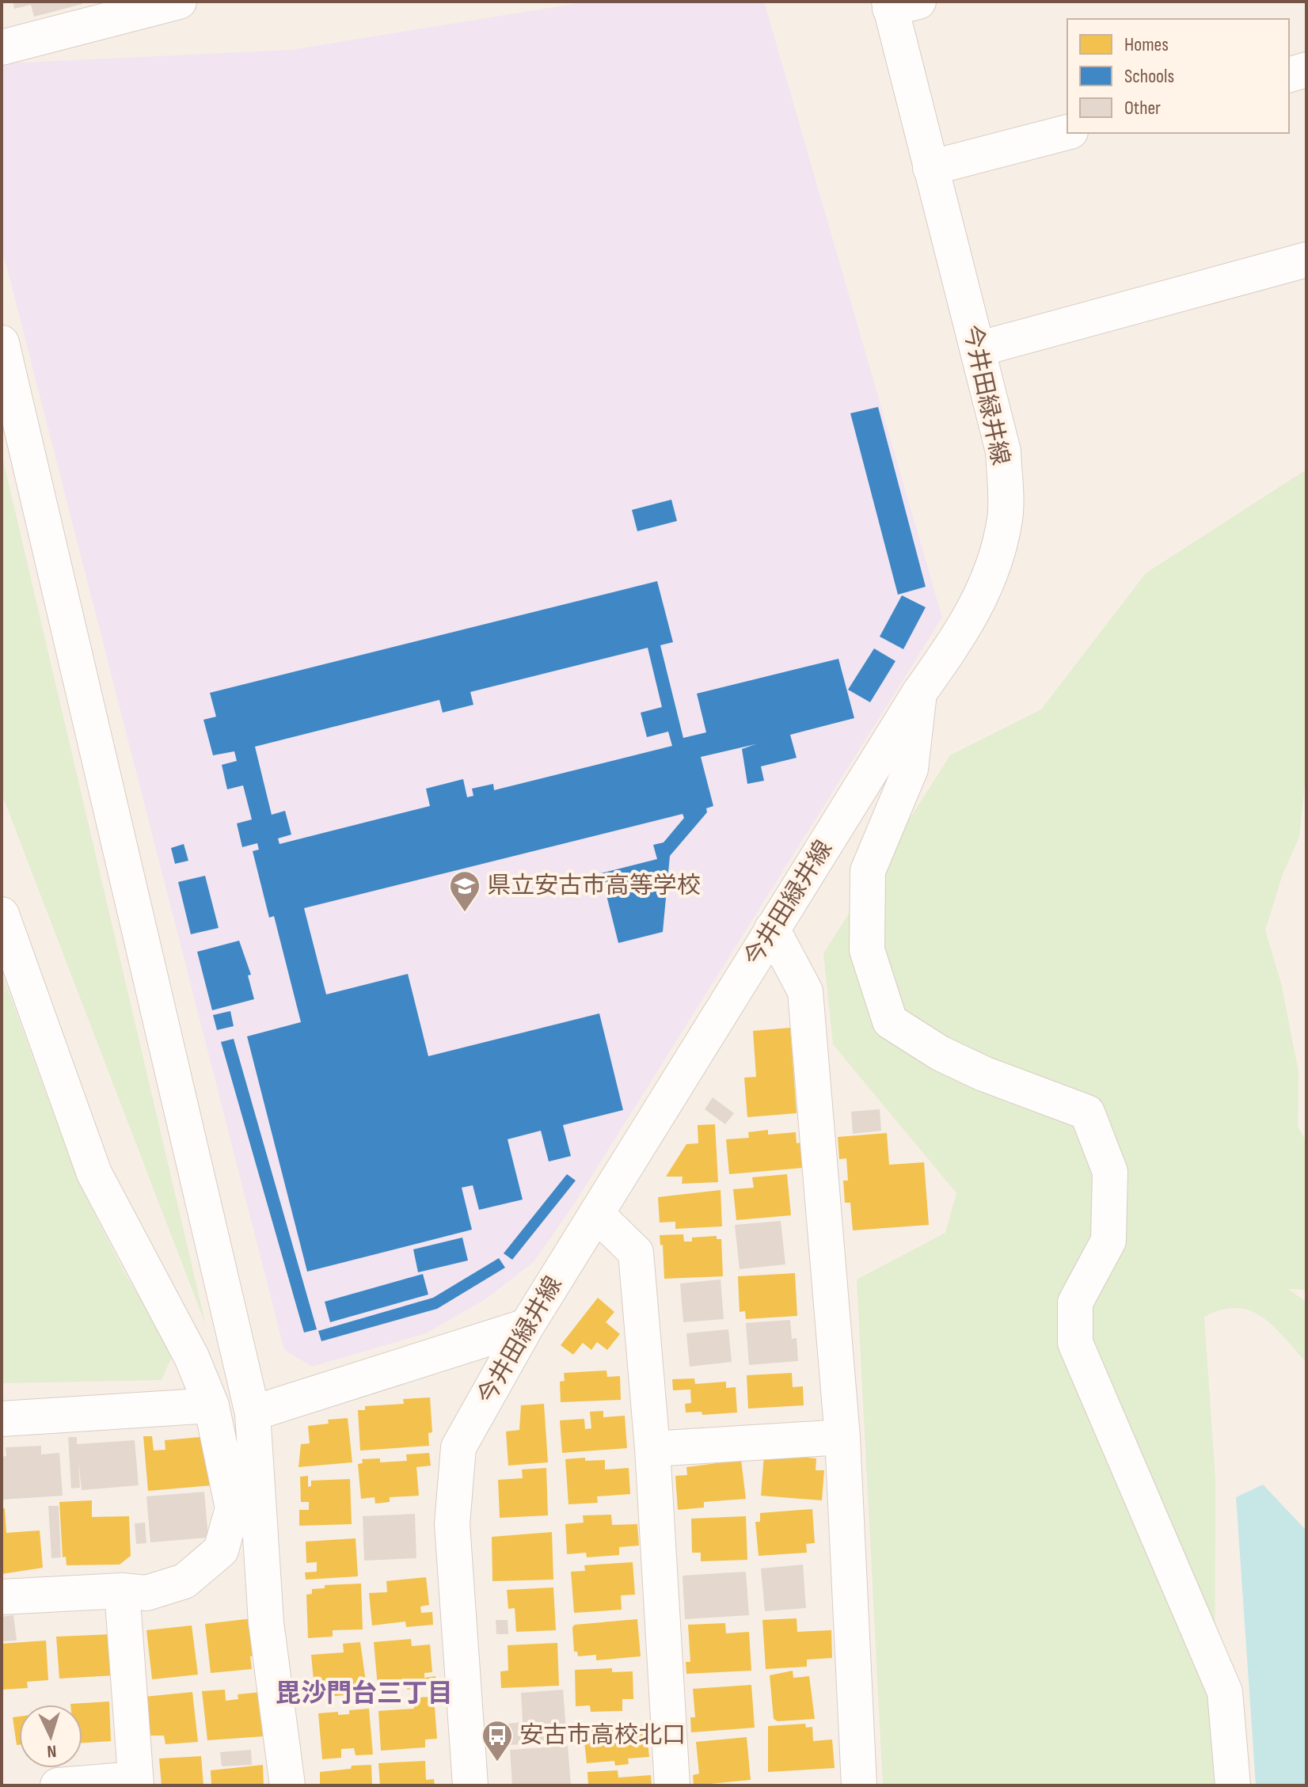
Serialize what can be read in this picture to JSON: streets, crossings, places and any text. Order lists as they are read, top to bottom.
{
  "streets": {
    "street": ["今井田緑井線"]
  },
  "districts": ["毘沙門台三丁目"],
  "places": {
    "school or university": ["県立安古市高等学校"],
    "bus stop": ["安古市高校北口"]
  },
  "legend": ["Homes", "Schools", "Other"],
  "north": "bottom"
}
